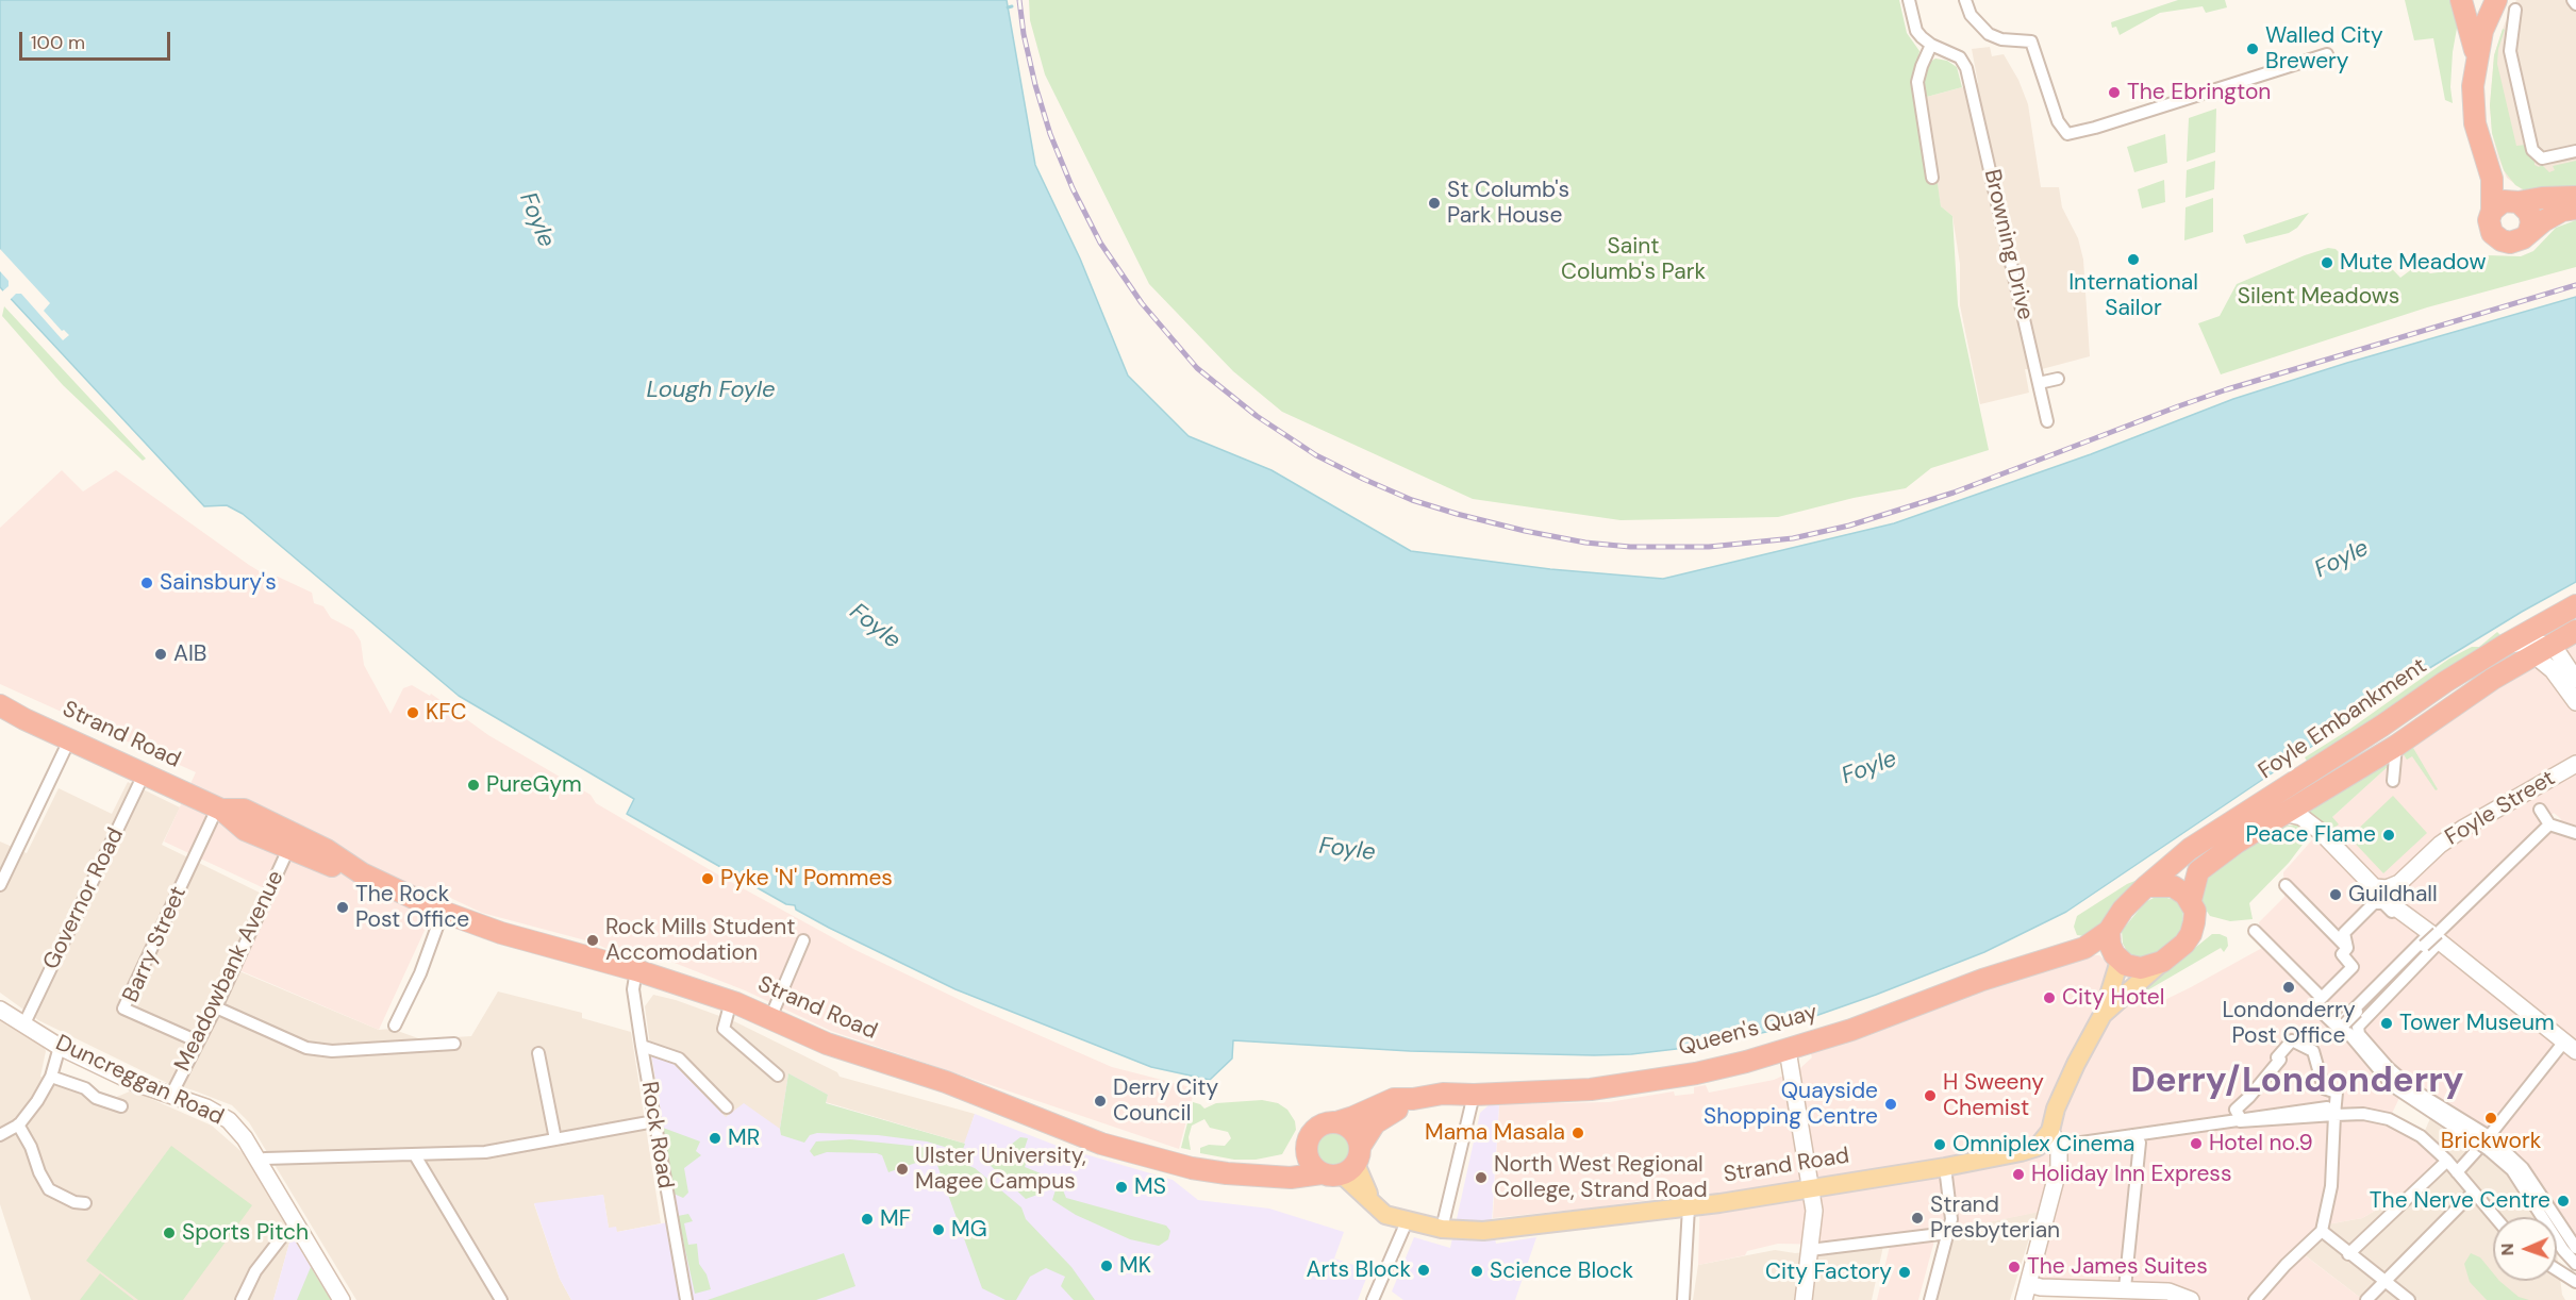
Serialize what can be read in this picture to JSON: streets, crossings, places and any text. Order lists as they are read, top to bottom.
{
  "streets": {
    "highway": ["Foyle Embankment", "Strand Road", "Queen's Quay"],
    "main road": ["Foyle Street", "Duncreggan Road"],
    "street": [
      "Browning Drive",
      "Governor Road",
      "Barry Street",
      "Meadowbank Avenue",
      "Rock Road"
    ]
  },
  "crossings": [
    ["Foyle Embankment", "Queen's Quay"],
    ["Strand Road", "Governor Road"],
    ["Strand Road", "Barry Street"],
    ["Strand Road", "Meadowbank Avenue"],
    ["Strand Road", "Queen's Quay"],
    ["Strand Road", "Rock Road"],
    ["Governor Road", "Duncreggan Road"],
    ["Barry Street", "Meadowbank Avenue"],
    ["Meadowbank Avenue", "Duncreggan Road"]
  ],
  "districts": ["Derry/Londonderry"],
  "water": ["Foyle", "Lough Foyle"],
  "parks": ["Saint Columb's Park", "Silent Meadows"],
  "places": [
    "Walled City Brewery",
    "The Ebrington",
    "St Columb's Park House",
    "International Sailor",
    "Mute Meadow",
    "Sainsbury's",
    "AIB",
    "KFC",
    "PureGym",
    "Peace Flame",
    "Pyke 'N' Pommes",
    "Guildhall",
    "The Rock Post Office",
    "Rock Mills Student Accomodation",
    "Londonderry Post Office",
    "City Hotel",
    "Tower Museum",
    "H Sweeny Chemist",
    "Derry City Council",
    "Quayside Shopping Centre",
    "Brickwork",
    "Mama Masala",
    "MR",
    "Hotel no.9",
    "Omniplex Cinema",
    "Ulster University, Magee Campus",
    "Holiday Inn Express",
    "North West Regional College, Strand Road",
    "MS",
    "The Nerve Centre",
    "Strand Presbyterian",
    "MF",
    "MG",
    "Sports Pitch",
    "MK",
    "The James Suites",
    "Arts Block",
    "Science Block",
    "City Factory"
  ],
  "scale_bar": "100 m",
  "north": "left"
}
